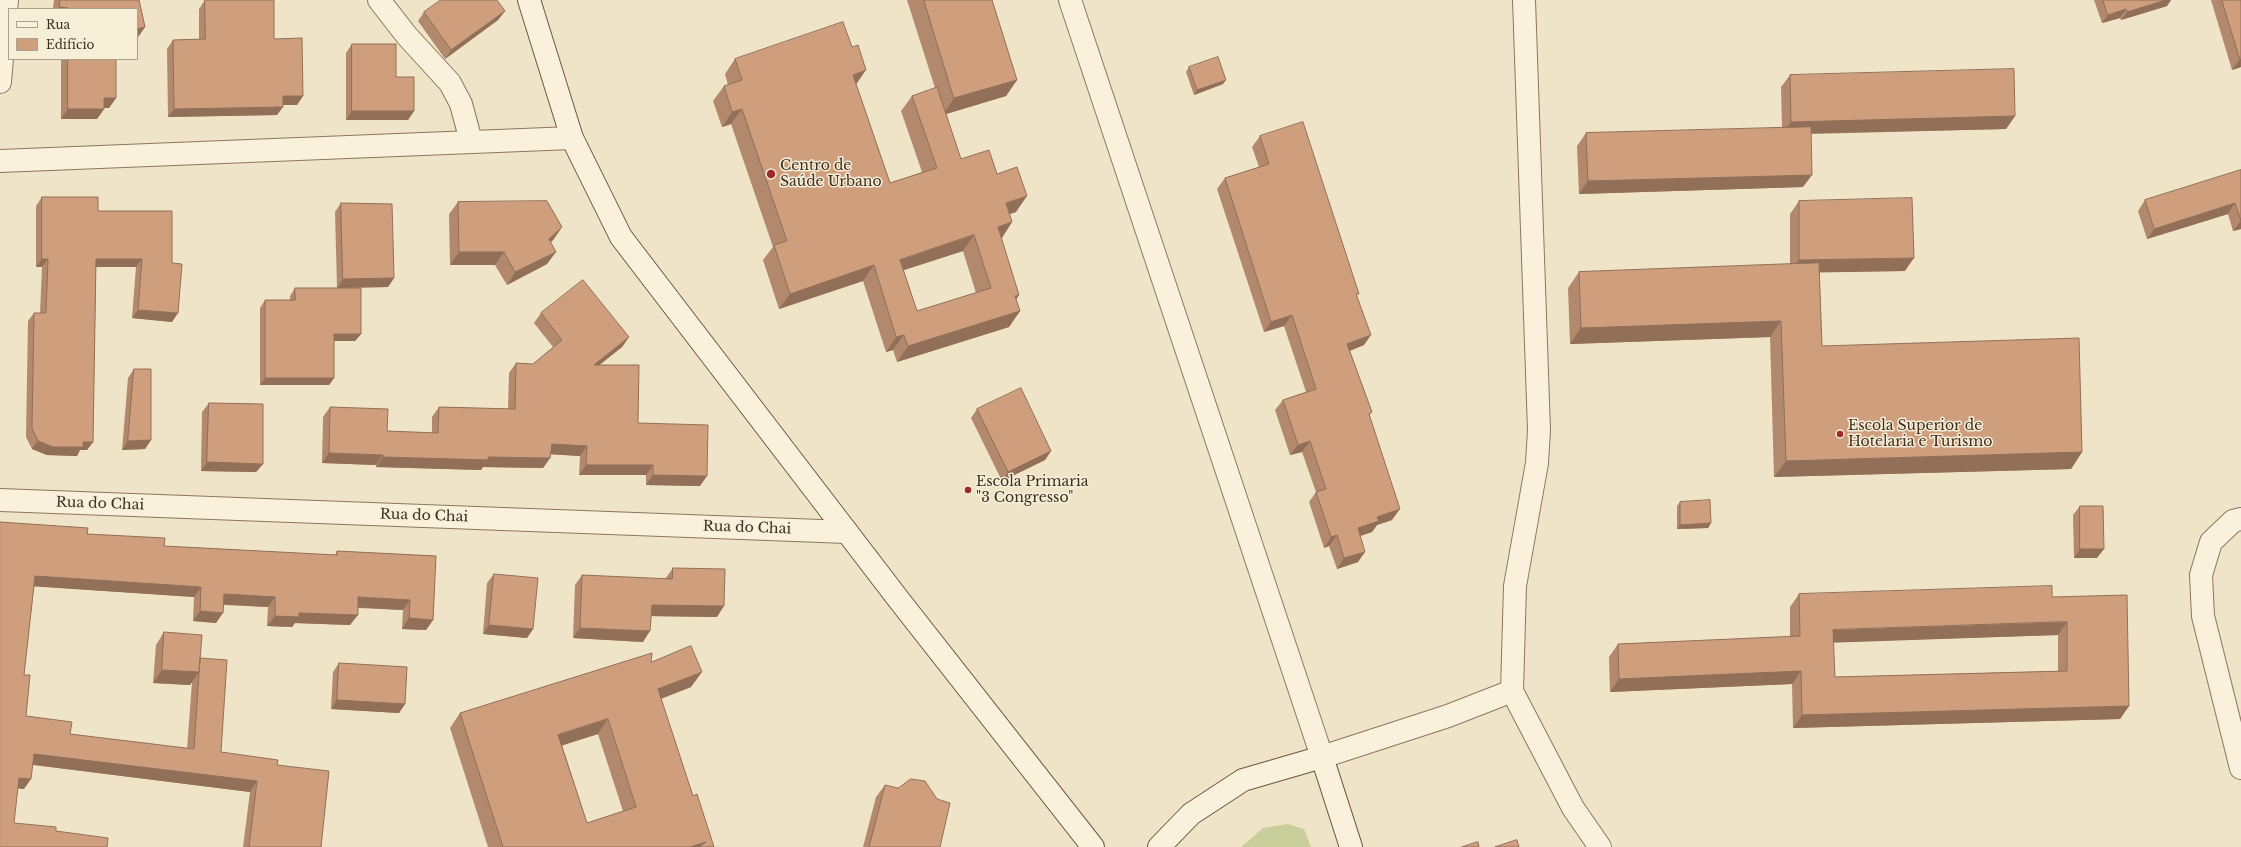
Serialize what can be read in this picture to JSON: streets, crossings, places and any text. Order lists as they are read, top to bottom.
{
  "streets": {
    "street": ["Rua do Chai"]
  },
  "places": ["Centro de Saúde Urbano", "Escola Superior de Hotelaria e Turismo", "Escola Primaria \"3 Congresso\""],
  "legend": ["Rua", "Edifício"]
}
